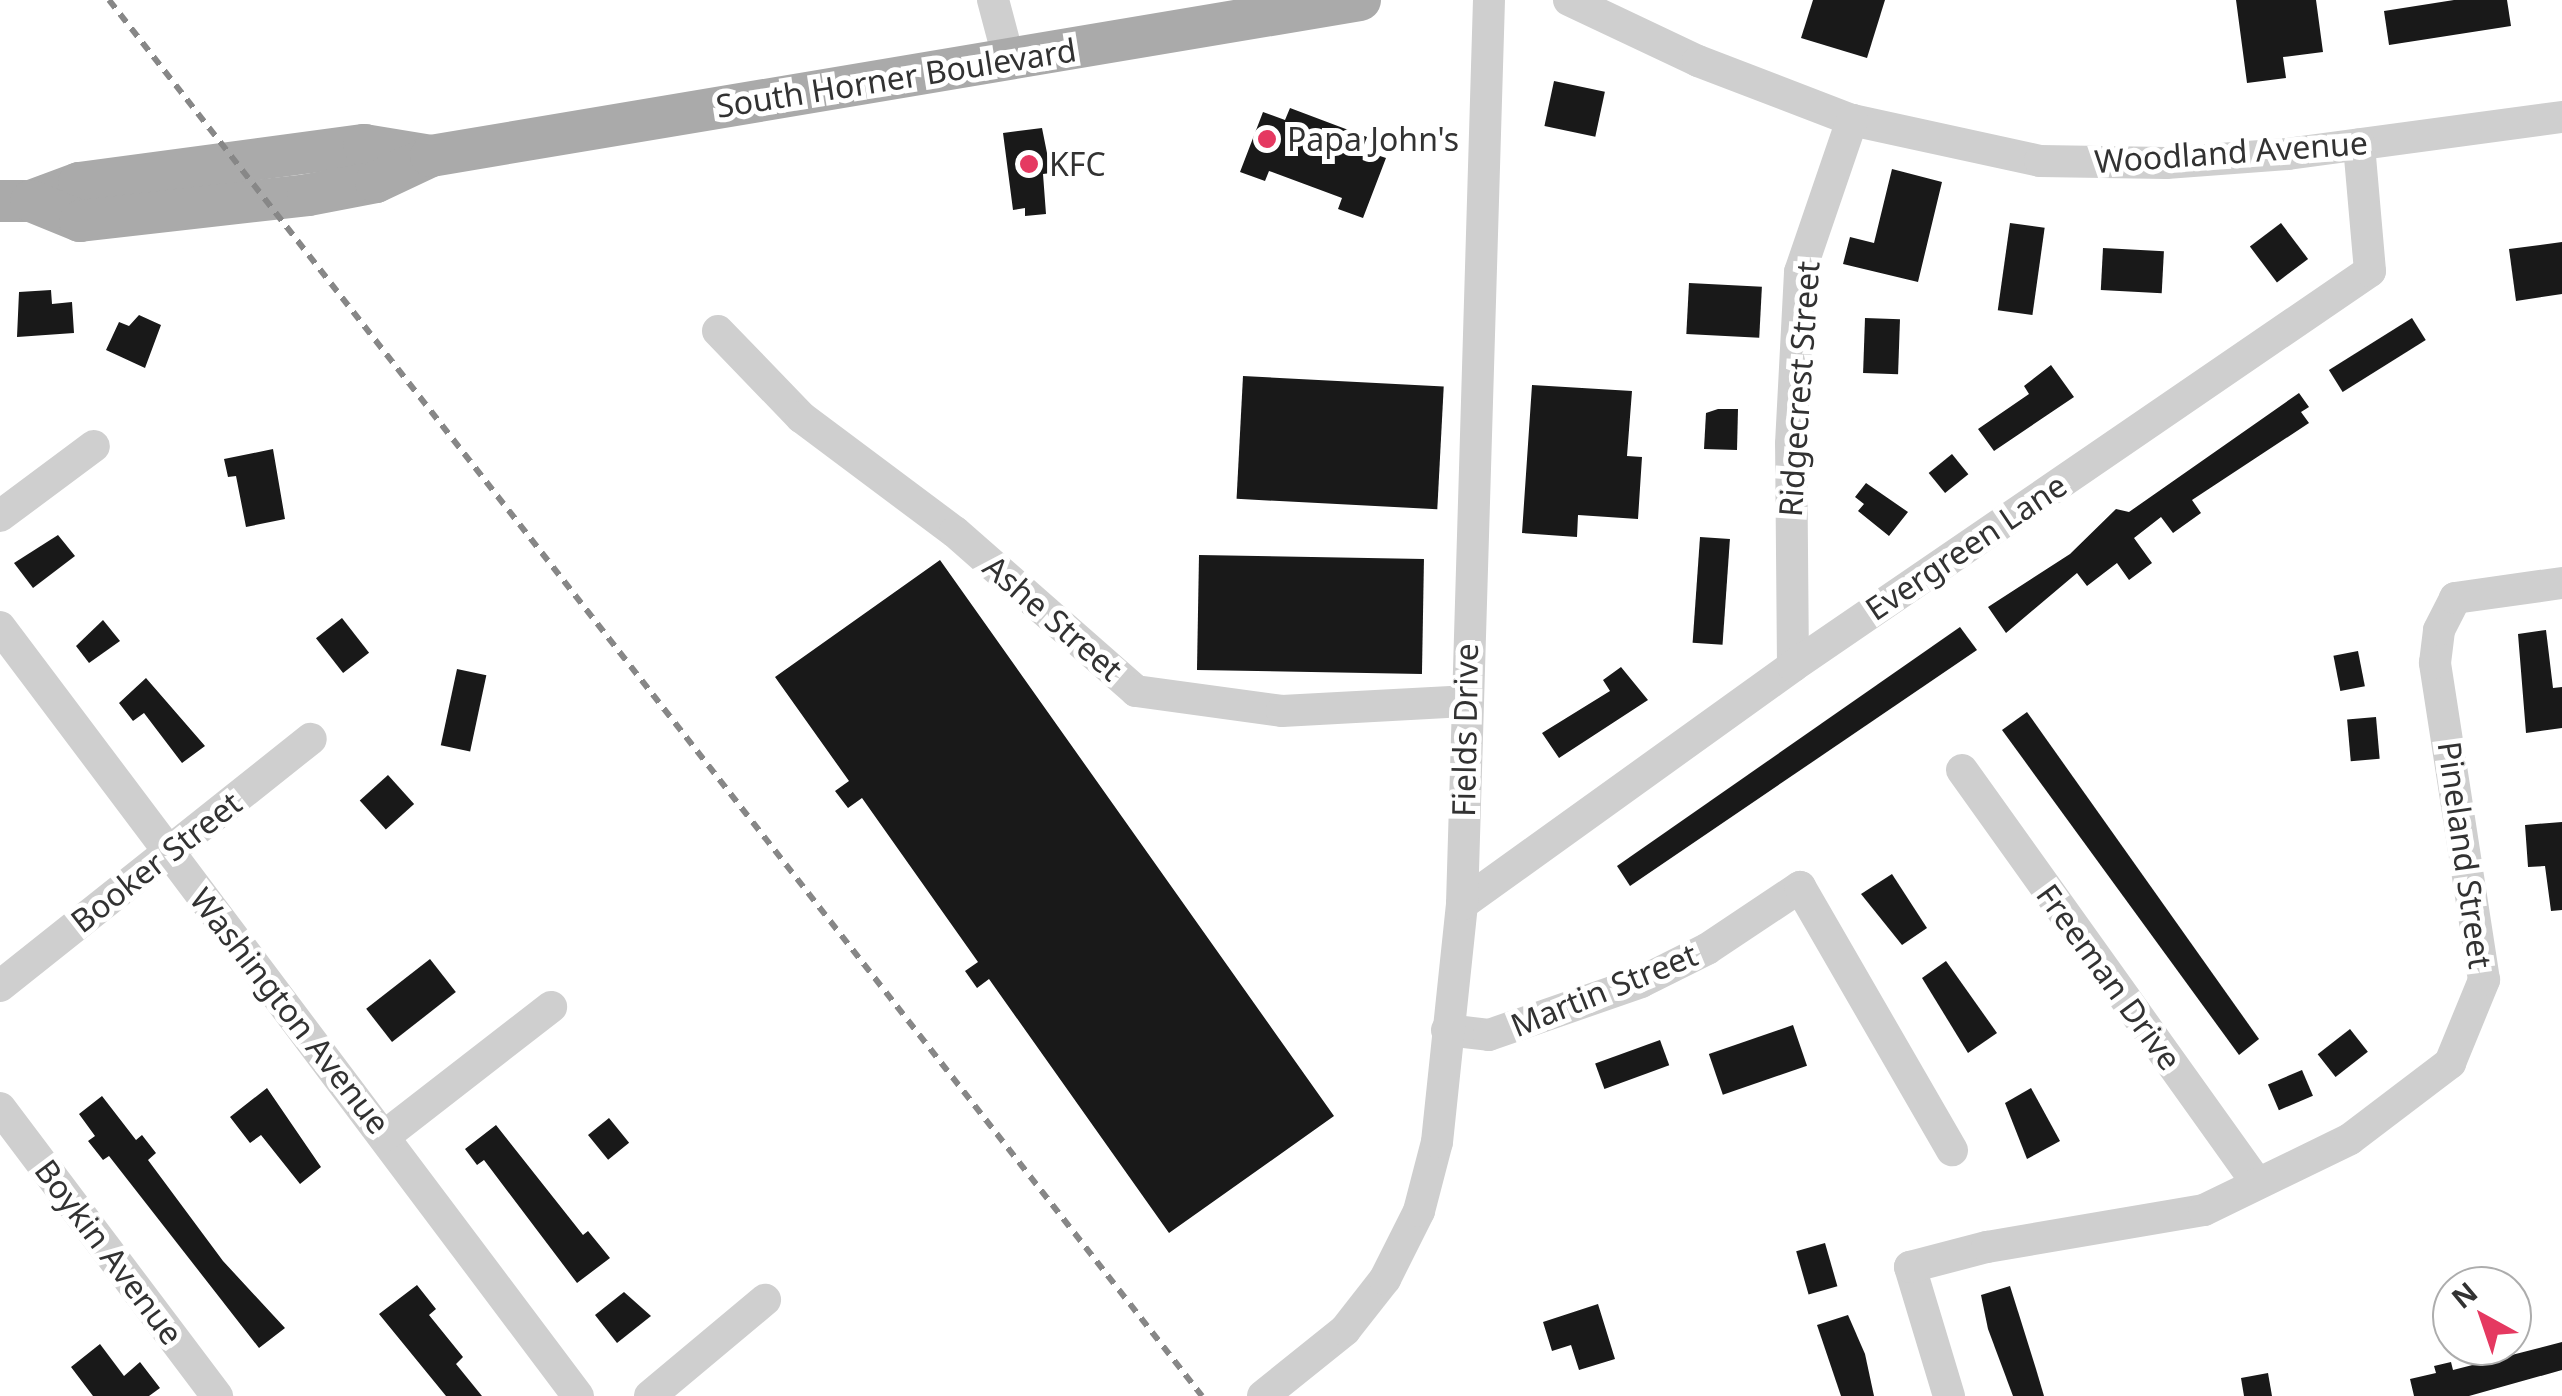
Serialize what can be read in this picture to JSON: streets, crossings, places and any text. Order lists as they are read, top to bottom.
{
  "streets": {
    "main road": ["South Horner Boulevard"],
    "street": [
      "Woodland Avenue",
      "Ridgecrest Street",
      "Evergreen Lane",
      "Ashe Street",
      "Fields Drive",
      "Pineland Street",
      "Booker Street",
      "Freeman Drive",
      "Martin Street",
      "Washington Avenue",
      "Boykin Avenue"
    ]
  },
  "crossings": [
    ["Woodland Avenue", "Ridgecrest Street"],
    ["Woodland Avenue", "Evergreen Lane"],
    ["Ridgecrest Street", "Evergreen Lane"],
    ["Evergreen Lane", "Fields Drive"],
    ["Ashe Street", "Fields Drive"],
    ["Fields Drive", "Martin Street"],
    ["Pineland Street", "Freeman Drive"],
    ["Booker Street", "Washington Avenue"]
  ],
  "places": ["Papa John's", "KFC"],
  "north": "top left"
}
